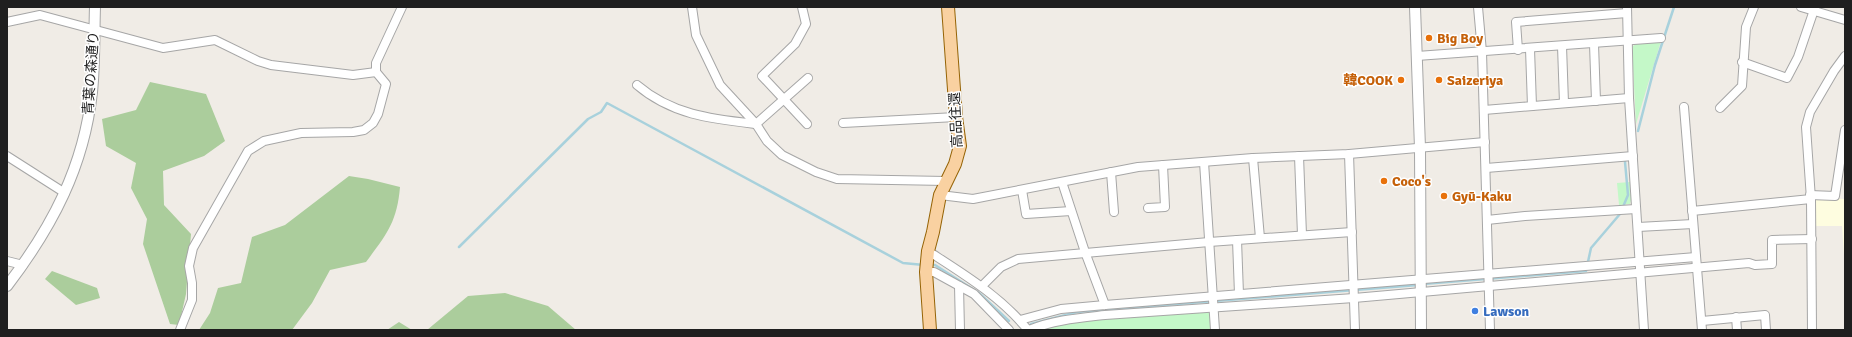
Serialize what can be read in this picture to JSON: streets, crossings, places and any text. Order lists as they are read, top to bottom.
{
  "streets": {
    "main road": ["高品往還"],
    "street": ["青葉の森通り"]
  },
  "places": [
    "Big Boy",
    "韓COOK",
    "Saizeriya",
    "Coco's",
    "Gyū-Kaku",
    "Lawson"
  ]
}
